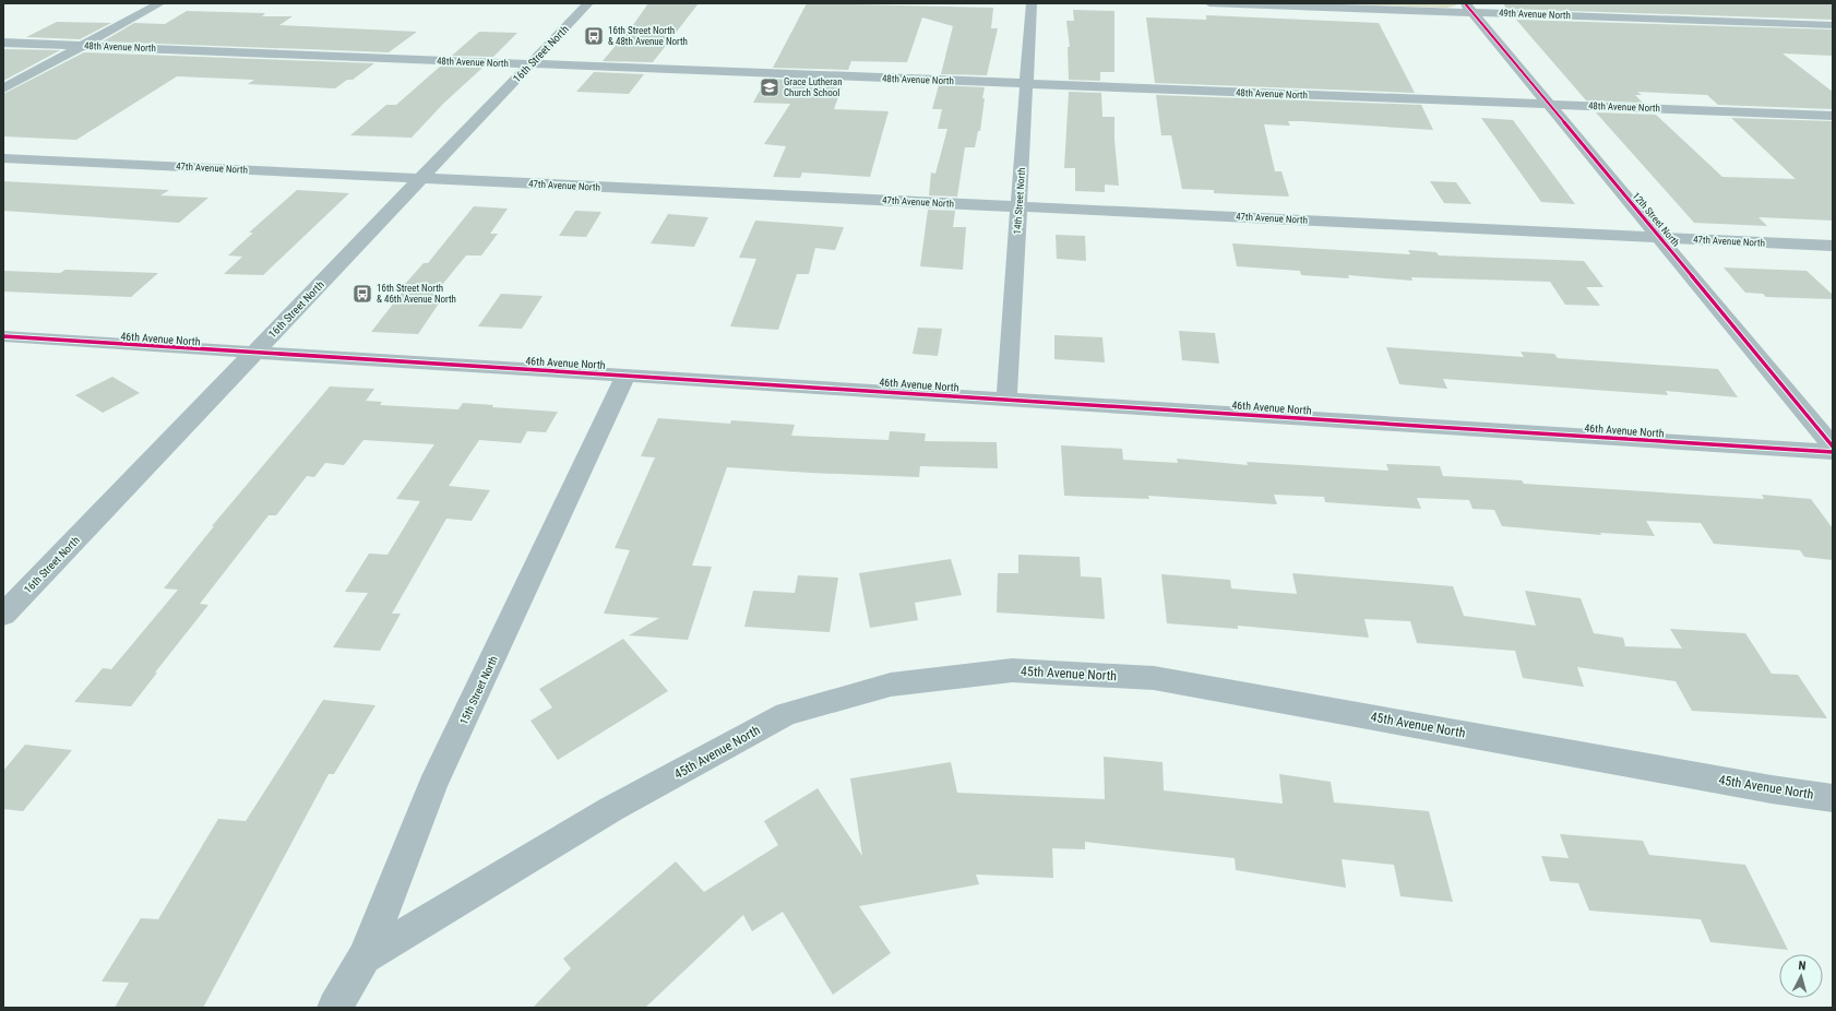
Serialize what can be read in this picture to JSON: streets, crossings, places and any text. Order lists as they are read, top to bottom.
{
  "streets": {
    "street": [
      "49th Avenue North",
      "48th Avenue North",
      "16th Street North",
      "47th Avenue North",
      "14th Street North",
      "12th Street North",
      "46th Avenue North",
      "45th Avenue North",
      "15th Street North"
    ]
  },
  "crossings": [
    ["49th Avenue North", "12th Street North"],
    ["48th Avenue North", "16th Street North"],
    ["48th Avenue North", "14th Street North"],
    ["48th Avenue North", "12th Street North"],
    ["16th Street North", "47th Avenue North"],
    ["16th Street North", "46th Avenue North"],
    ["47th Avenue North", "14th Street North"],
    ["47th Avenue North", "12th Street North"],
    ["14th Street North", "46th Avenue North"],
    ["46th Avenue North", "15th Street North"],
    ["45th Avenue North", "15th Street North"]
  ],
  "places": {
    "bus stop": ["16th Street North & 48th Avenue North", "16th Street North & 46th Avenue North"],
    "school or university": ["Grace Lutheran Church School"]
  },
  "north": "top"
}
